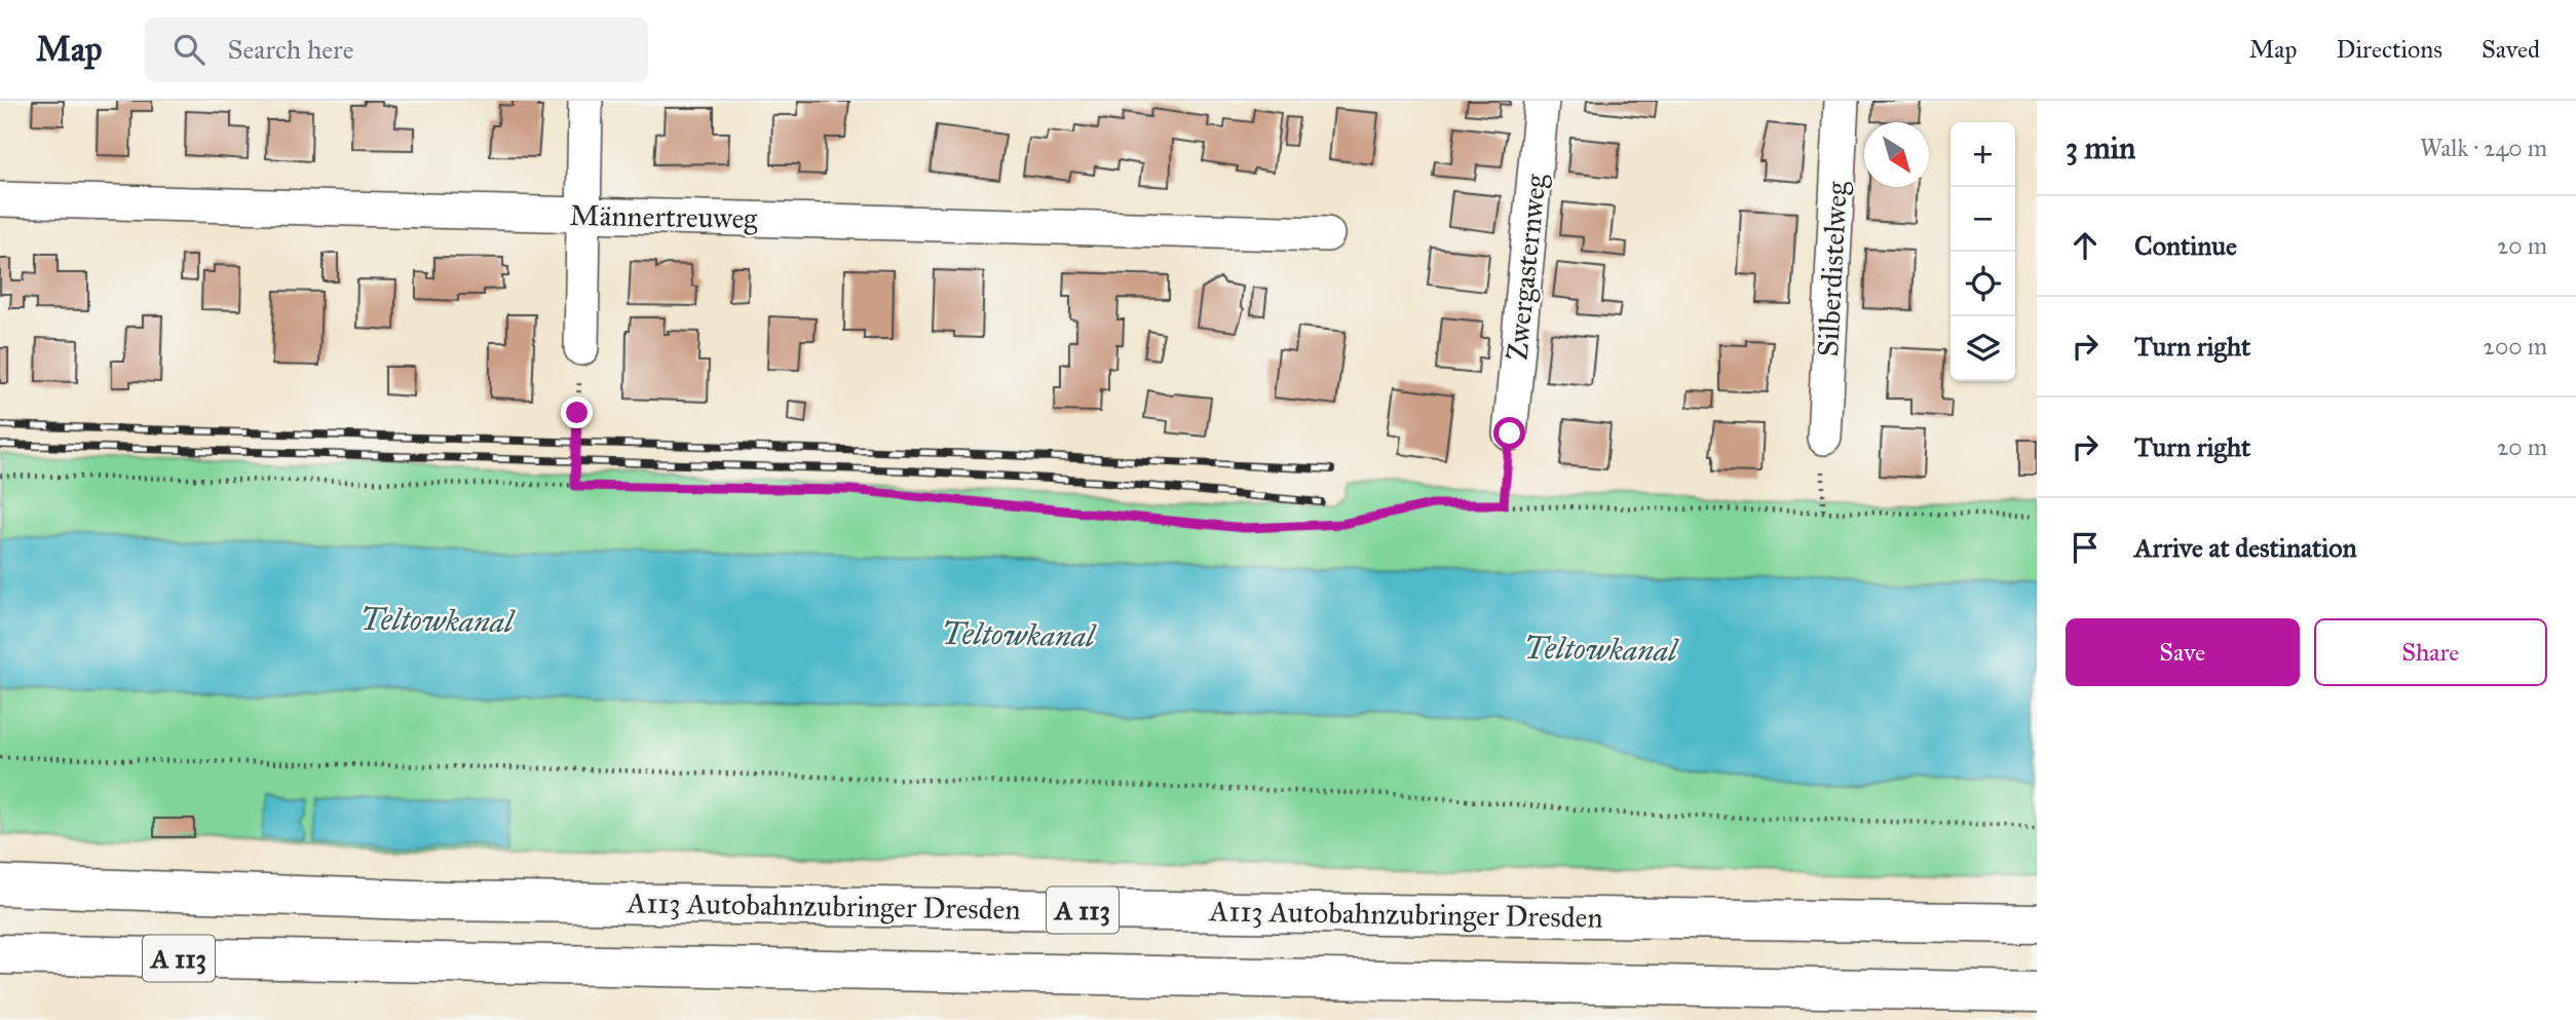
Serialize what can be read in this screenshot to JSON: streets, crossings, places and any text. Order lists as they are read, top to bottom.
{
  "streets": {
    "highway": ["A113 Autobahnzubringer Dresden", "A 113"],
    "street": ["Männertreuweg", "Zwergasternweg", "Silberdistelweg"]
  },
  "water": ["Teltowkanal"],
  "north": "bottom right",
  "page": {
    "header": "Map",
    "search": "Search here",
    "nav": ["Map", "Directions", "Saved"],
    "heading": ["3 min", "Walk · 240 m"],
    "map_buttons": ["+", "−"],
    "list": [
      ["Continue", "20 m"],
      ["Turn right", "200 m"],
      ["Turn right", "20 m"],
      "Arrive at destination"
    ],
    "buttons": ["Save", "Share"]
  }
}
